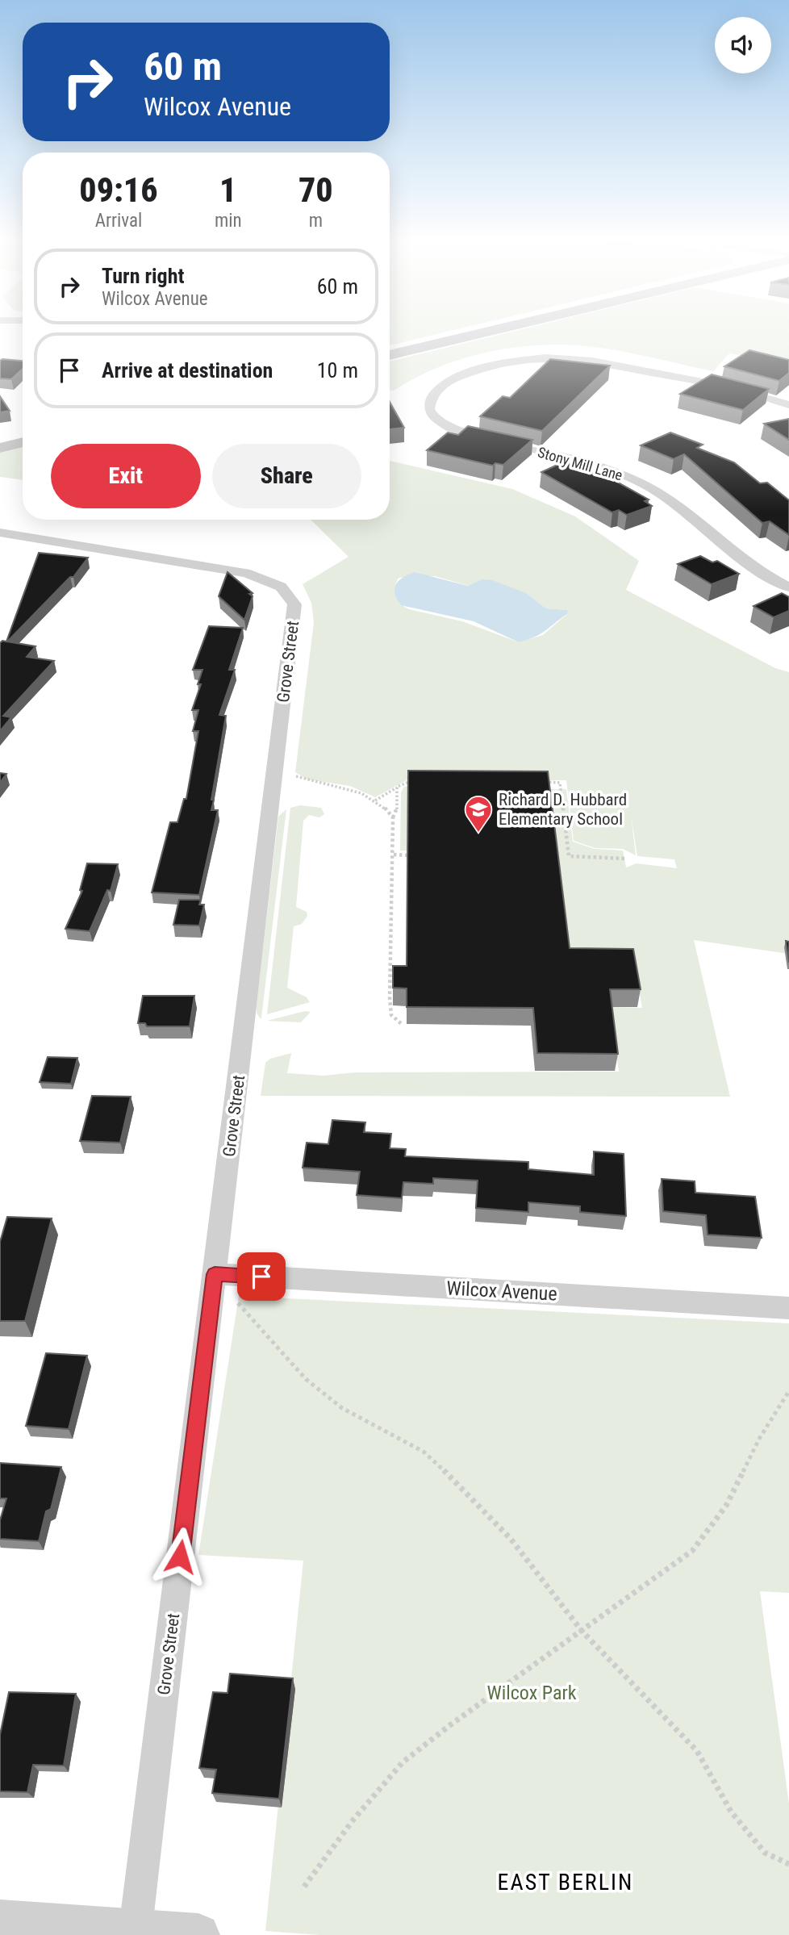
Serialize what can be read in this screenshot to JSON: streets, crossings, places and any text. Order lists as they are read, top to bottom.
{
  "streets": {
    "street": ["Stony Mill Lane", "Grove Street", "Wilcox Avenue"]
  },
  "crossings": [
    ["Grove Street", "Wilcox Avenue"]
  ],
  "districts": ["EAST BERLIN"],
  "parks": ["Wilcox Park"],
  "places": {
    "school or university": ["Richard D. Hubbard Elementary School"]
  },
  "page": {
    "turn": ["60 m", "Wilcox Avenue"],
    "eta": [
      "09:16",
      "Arrival",
      "1",
      "min",
      "70",
      "m"
    ],
    "list": [
      {
        "name": "Turn right",
        "note": "Wilcox Avenue",
        "value": "60 m"
      },
      {
        "name": "Arrive at destination",
        "value": "10 m"
      }
    ],
    "buttons": ["Exit", "Share"]
  }
}
